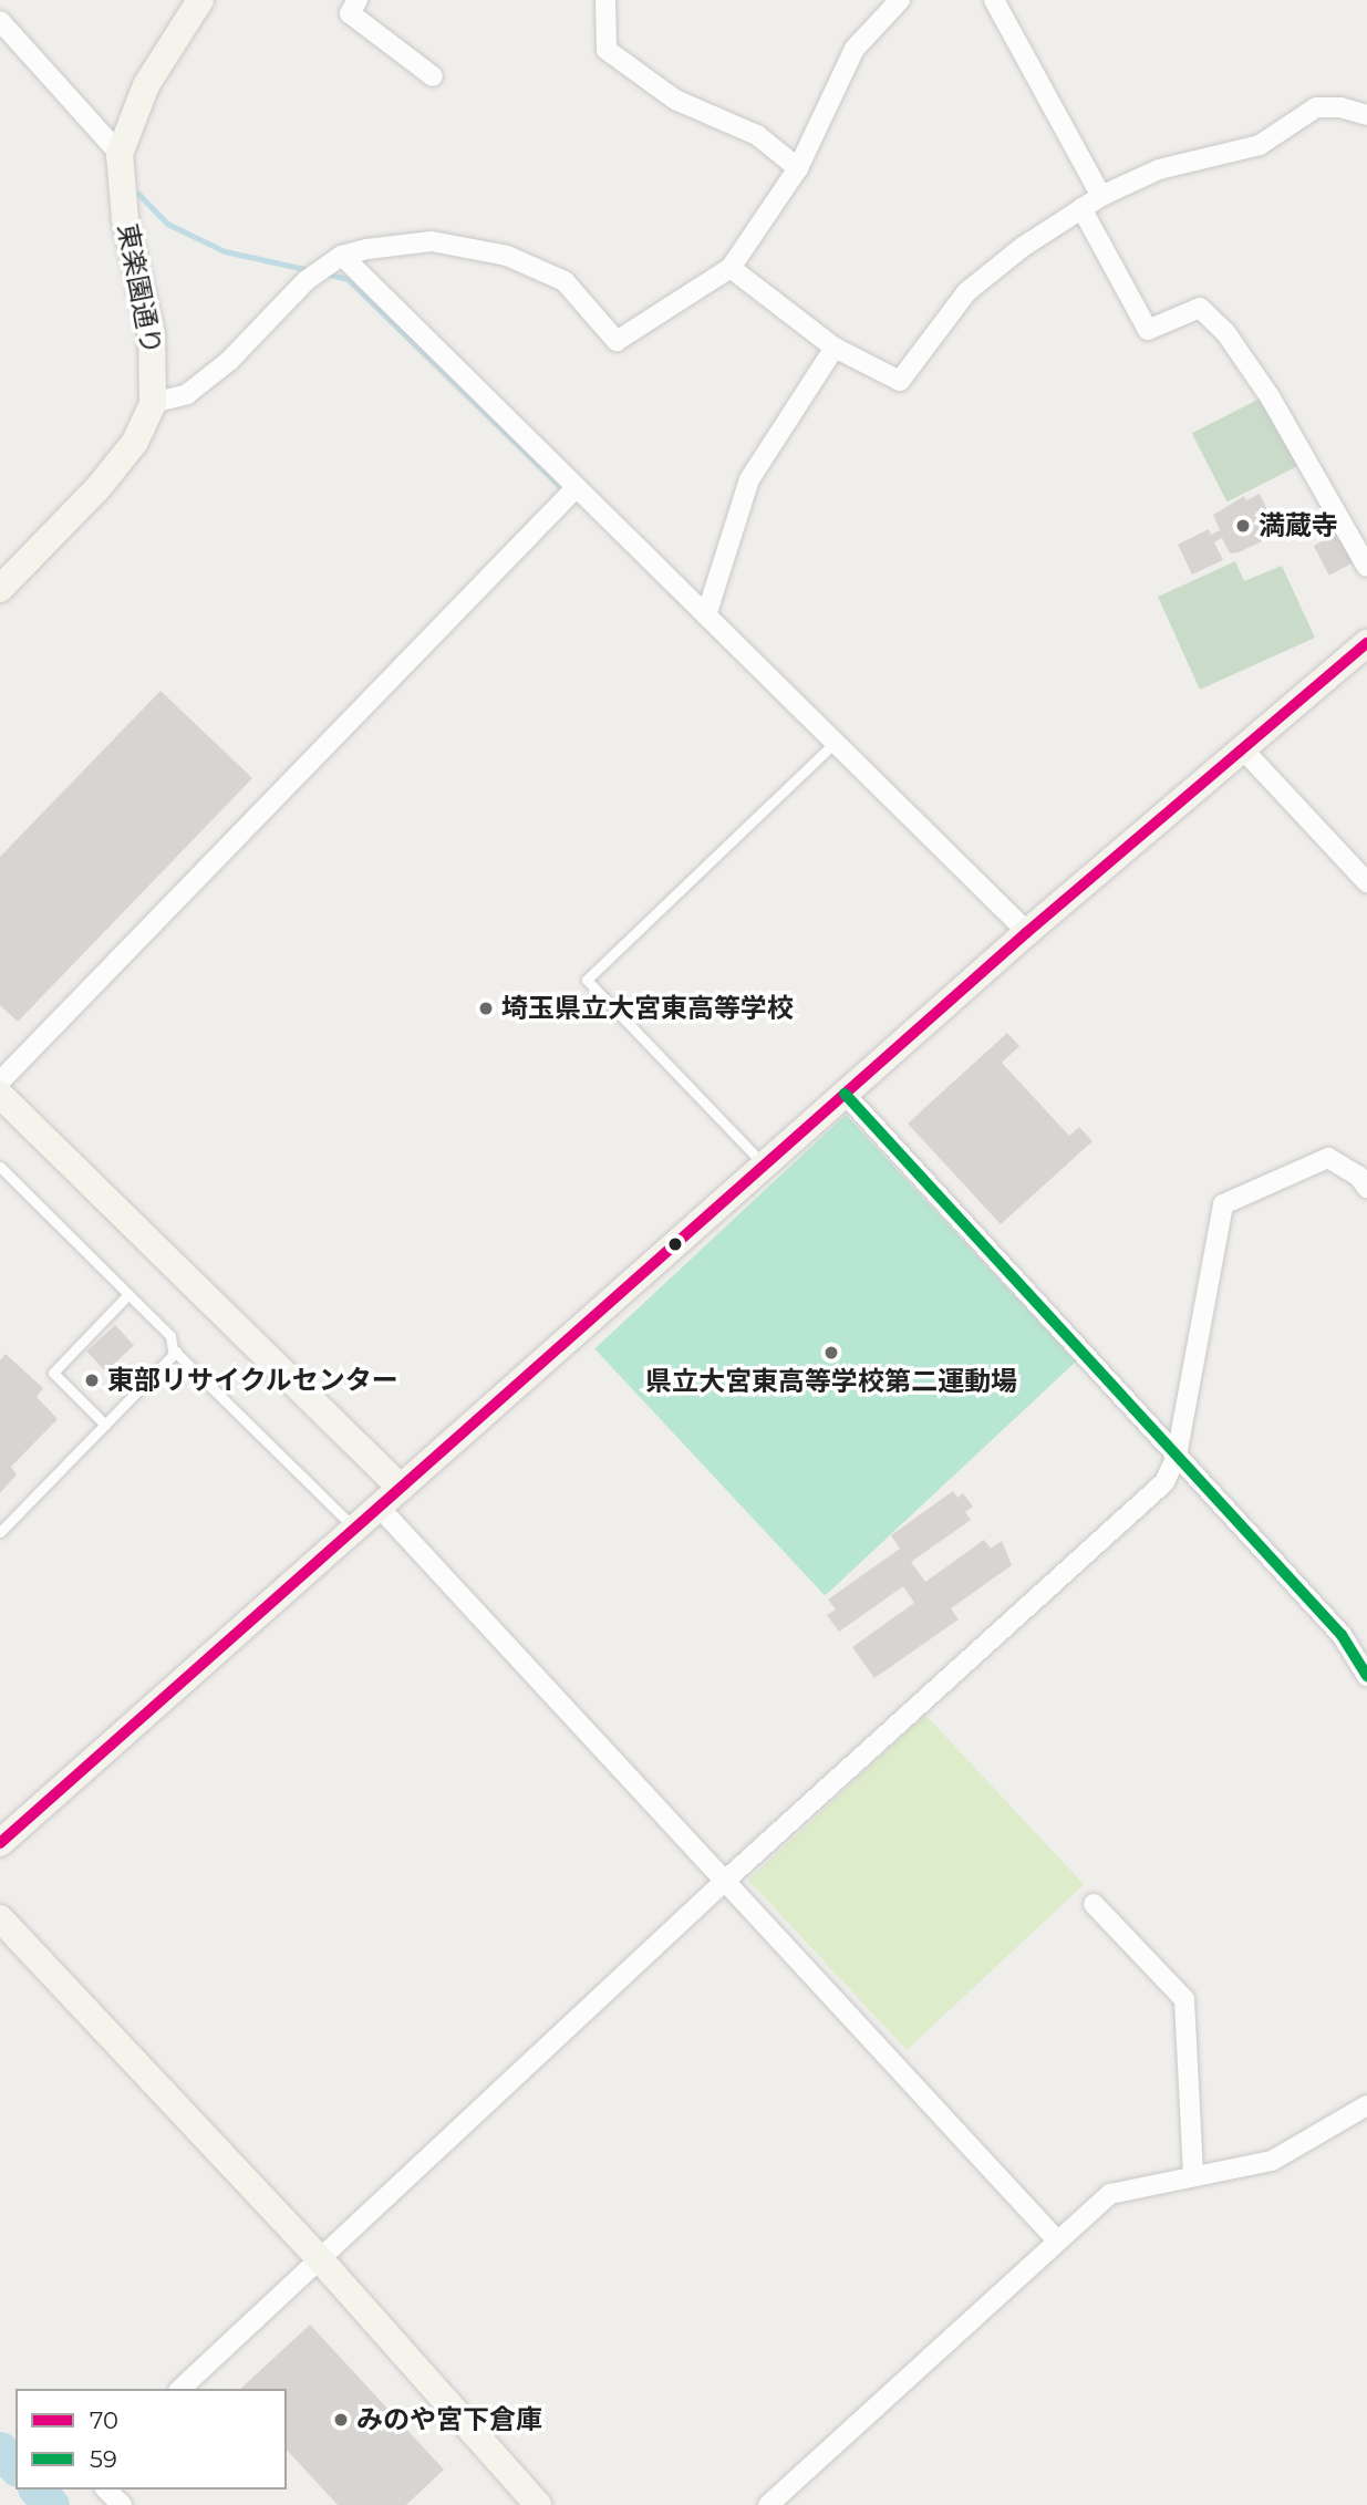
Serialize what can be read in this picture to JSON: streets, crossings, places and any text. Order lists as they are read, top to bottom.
{
  "streets": {
    "street": ["東楽園通り"]
  },
  "places": [
    "満蔵寺",
    "埼玉県立大宮東高等学校",
    "県立大宮東高等学校第二運動場",
    "東部リサイクルセンター",
    "みのや宮下倉庫"
  ],
  "lines": ["transit line 70", "transit line 59"],
  "legend": ["70", "59"]
}
